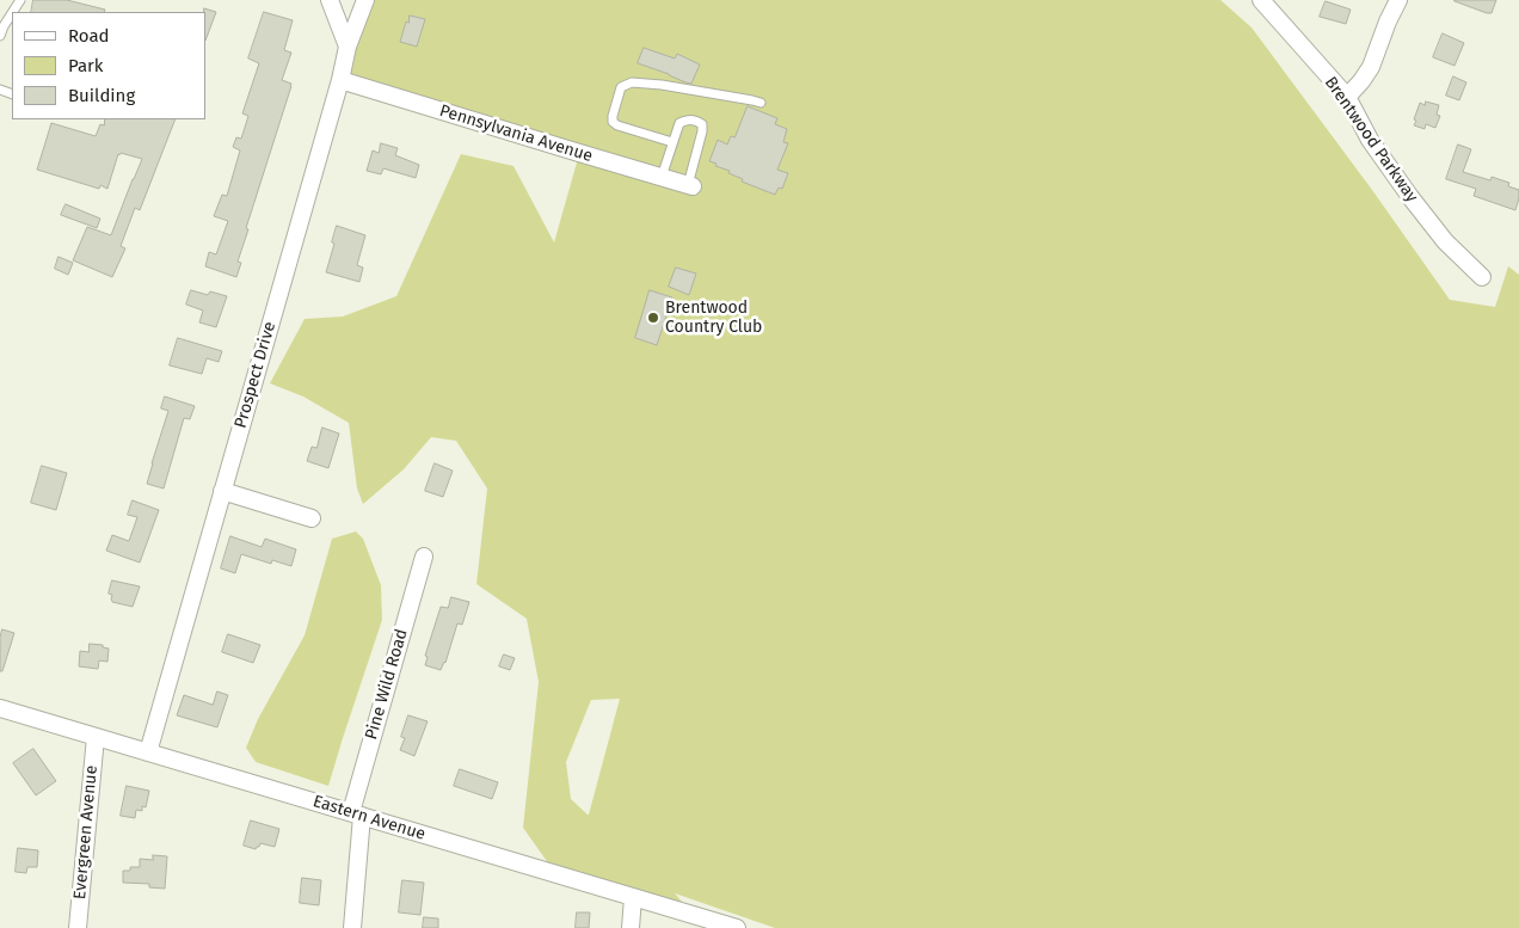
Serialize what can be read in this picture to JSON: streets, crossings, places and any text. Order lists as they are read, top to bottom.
{
  "streets": {
    "street": [
      "Pennsylvania Avenue",
      "Brentwood Parkway",
      "Prospect Drive",
      "Pine Wild Road",
      "Eastern Avenue",
      "Evergreen Avenue"
    ]
  },
  "crossings": [
    ["Pennsylvania Avenue", "Prospect Drive"],
    ["Prospect Drive", "Eastern Avenue"],
    ["Pine Wild Road", "Eastern Avenue"],
    ["Eastern Avenue", "Evergreen Avenue"]
  ],
  "places": ["Brentwood Country Club"],
  "legend": ["Road", "Park", "Building"]
}
